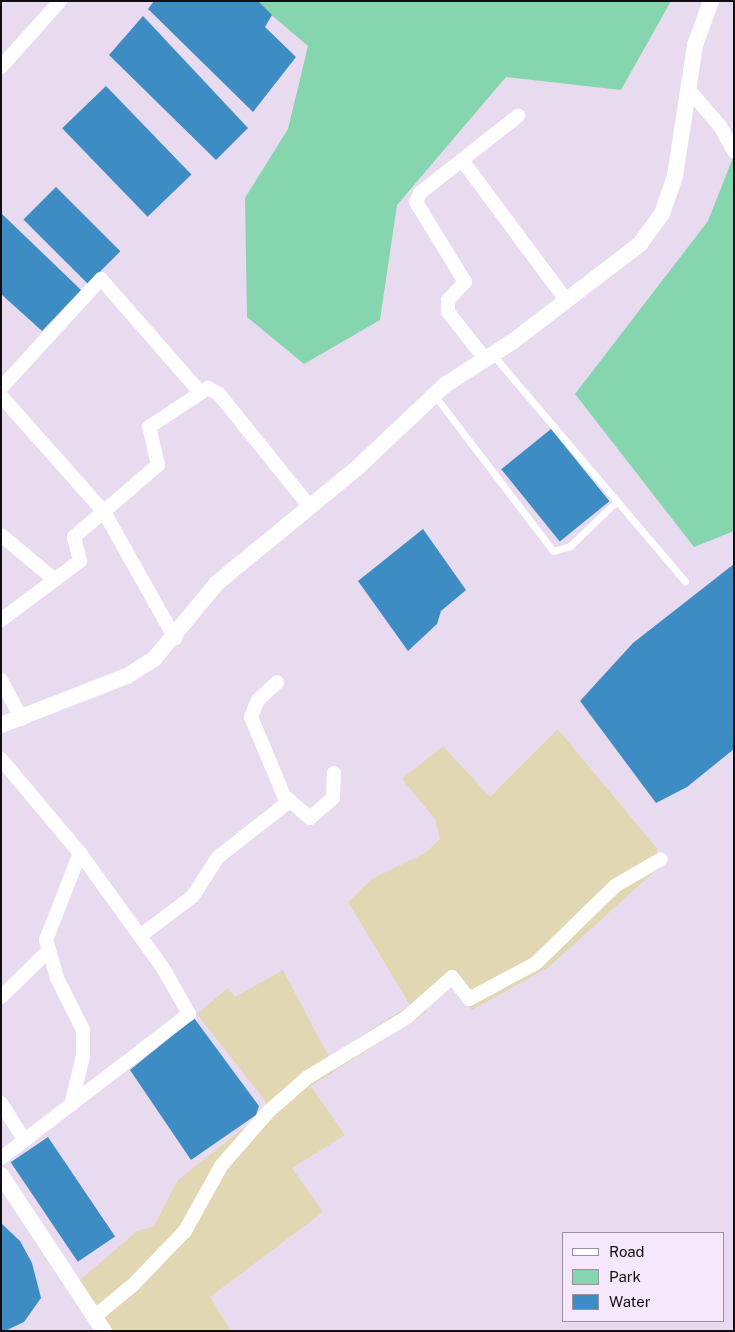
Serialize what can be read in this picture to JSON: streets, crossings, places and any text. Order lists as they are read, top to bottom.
{
  "legend": ["Road", "Park", "Water"]
}
